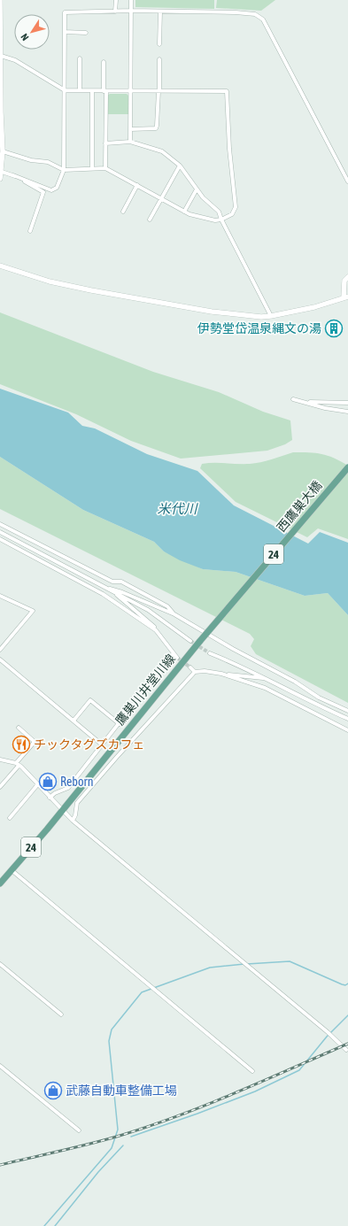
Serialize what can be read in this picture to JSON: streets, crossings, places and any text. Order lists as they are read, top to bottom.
{
  "streets": {
    "main road": ["西鷹巣大橋", "24", "鷹巣川井堂川線"]
  },
  "crossings": [
    ["西鷹巣大橋", "鷹巣川井堂川線"]
  ],
  "water": ["米代川"],
  "places": {
    "building": ["伊勢堂岱温泉縄文の湯"],
    "restaurant": ["チックタグズカフェ"],
    "shop": ["Reborn", "武藤自動車整備工場"]
  },
  "north": "bottom left"
}
